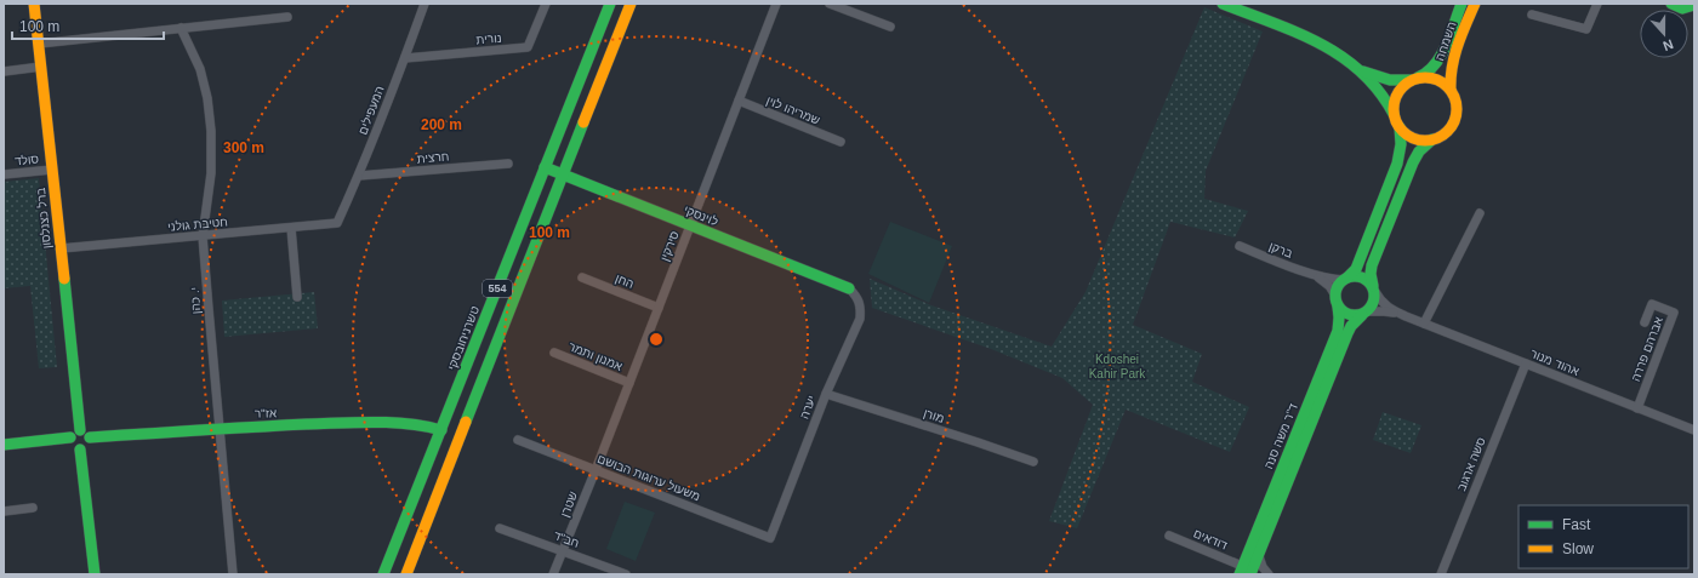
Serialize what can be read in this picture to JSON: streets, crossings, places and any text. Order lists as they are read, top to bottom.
{
  "streets": {
    "street": [
      "נורית",
      "השמחה",
      "המעפילים",
      "שמריהו לוין",
      "חרצית",
      "סולד",
      "לוינסקי",
      "ברל כצנלסון",
      "חטיבת גולני",
      "סירקין",
      "ברקן",
      "החן",
      "554",
      "י. כהן",
      "טשרניחובסקי",
      "אברהם פררה",
      "אמנון ותמר",
      "אהוד מנור",
      "יערה",
      "אז\"ר",
      "מורן",
      "ד\"ר משה סנה",
      "סשה ארגוב",
      "משעול ערוגות הבושם",
      "שטרן",
      "חב\"ד",
      "דודאים"
    ]
  },
  "crossings": [
    ["נורית", "המעפילים"],
    ["המעפילים", "חרצית"],
    ["המעפילים", "חטיבת גולני"],
    ["שמריהו לוין", "סירקין"],
    ["סולד", "ברל כצנלסון"],
    ["לוינסקי", "סירקין"],
    ["לוינסקי", "554"],
    ["לוינסקי", "טשרניחובסקי"],
    ["לוינסקי", "יערה"],
    ["ברל כצנלסון", "חטיבת גולני"],
    ["ברל כצנלסון", "אז\"ר"],
    ["חטיבת גולני", "י. כהן"],
    ["סירקין", "החן"],
    ["סירקין", "אמנון ותמר"],
    ["סירקין", "משעול ערוגות הבושם"],
    ["סירקין", "שטרן"],
    ["ברקן", "אהוד מנור"],
    ["ברקן", "ד\"ר משה סנה"],
    ["י. כהן", "אז\"ר"],
    ["טשרניחובסקי", "אז\"ר"],
    ["אברהם פררה", "אהוד מנור"],
    ["אהוד מנור", "ד\"ר משה סנה"],
    ["אהוד מנור", "סשה ארגוב"],
    ["יערה", "מורן"],
    ["יערה", "משעול ערוגות הבושם"],
    ["ד\"ר משה סנה", "דודאים"],
    ["משעול ערוגות הבושם", "שטרן"],
    ["שטרן", "חב\"ד"]
  ],
  "parks": ["Kdoshei Kahir Park"],
  "legend": ["Fast", "Slow"],
  "scale_bar": "100 m",
  "north": "bottom",
  "rings": ["200 m", "300 m", "100 m"]
}
